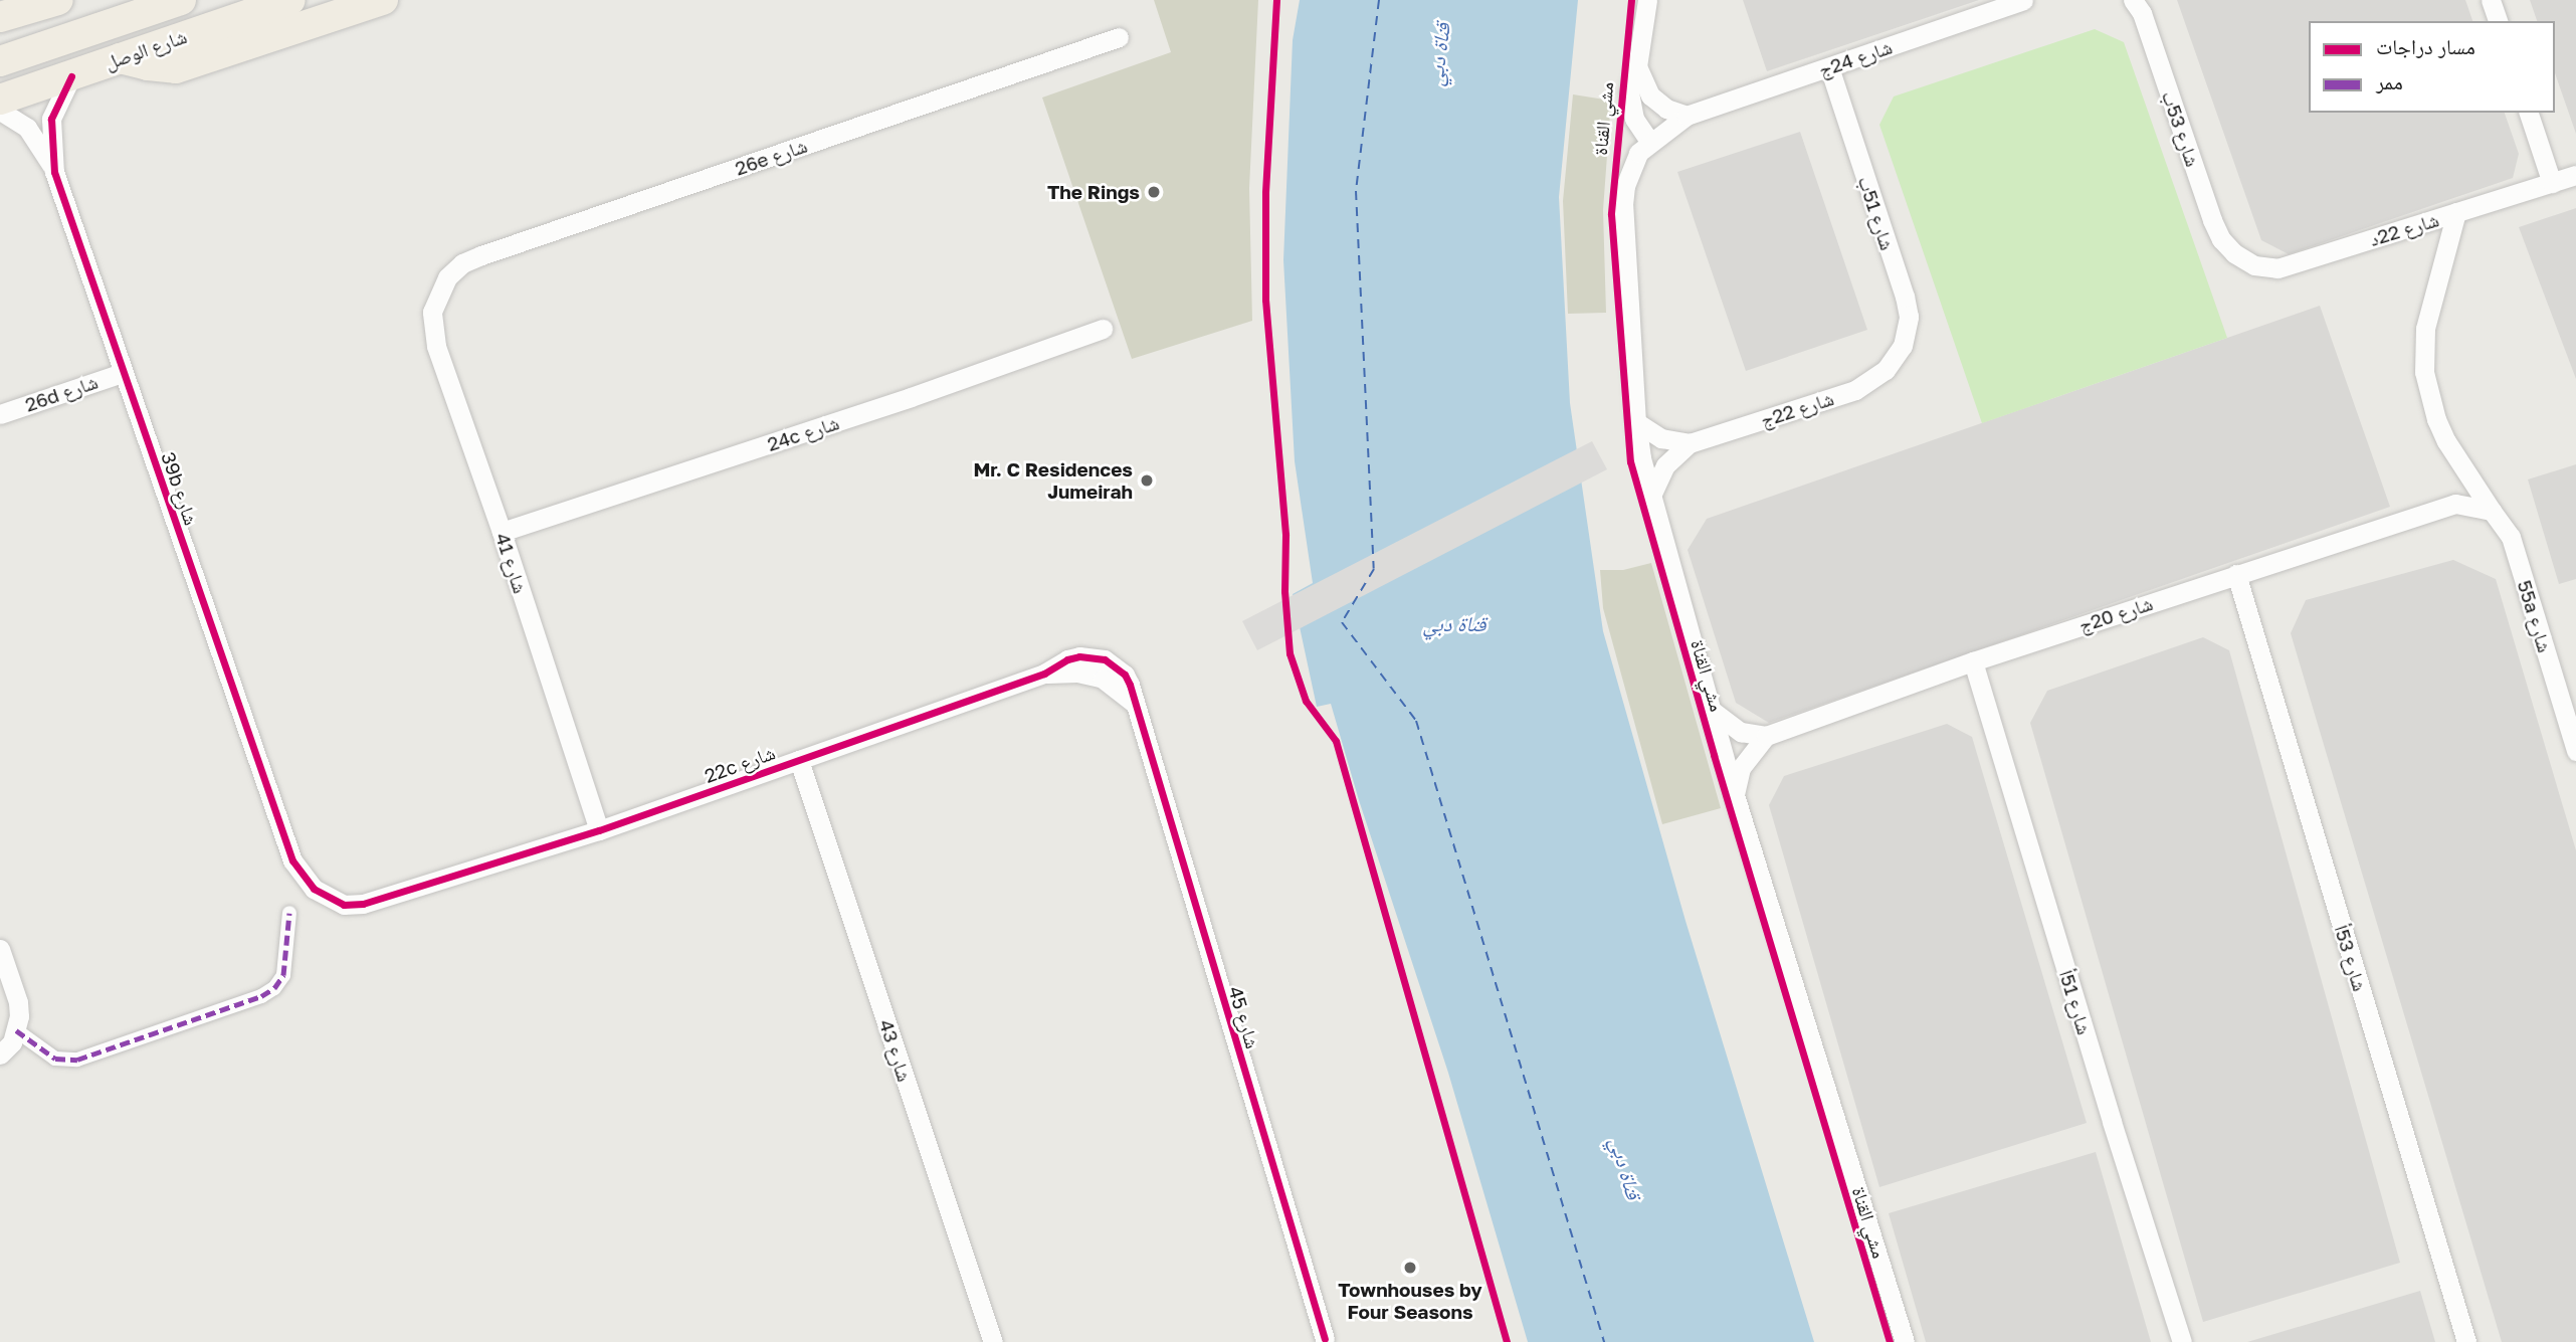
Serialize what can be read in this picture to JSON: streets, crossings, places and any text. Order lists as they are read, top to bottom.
{
  "streets": {
    "main road": ["شارع الوصل"],
    "street": [
      "شارع 24ج",
      "شارع 53ب",
      "26e شارع",
      "شارع 51ب",
      "شارع 22د",
      "26d شارع",
      "شارع 22ج",
      "24c شارع",
      "39b شارع",
      "شارع 41",
      "شارع 20ج",
      "55a شارع",
      "22c شارع",
      "شارع 53أ",
      "شارع 51أ",
      "شارع 45",
      "شارع 43"
    ],
    "cycle path": ["مشي القناة"]
  },
  "crossings": [
    ["شارع الوصل", "39b شارع"],
    ["شارع 24ج", "شارع 51ب"],
    ["شارع 53ب", "شارع 22د"],
    ["26e شارع", "شارع 41"],
    ["شارع 51ب", "شارع 22ج"],
    ["شارع 22د", "55a شارع"],
    ["26d شارع", "39b شارع"],
    ["24c شارع", "شارع 41"],
    ["39b شارع", "22c شارع"],
    ["شارع 41", "22c شارع"],
    ["شارع 20ج", "55a شارع"],
    ["شارع 20ج", "شارع 53أ"],
    ["شارع 20ج", "شارع 51أ"],
    ["22c شارع", "شارع 45"],
    ["22c شارع", "شارع 43"]
  ],
  "water": ["قناة دبي"],
  "places": ["The Rings", "Mr. C Residences Jumeirah", "Townhouses by Four Seasons"],
  "legend": ["مسار دراجات", "ممر"]
}
